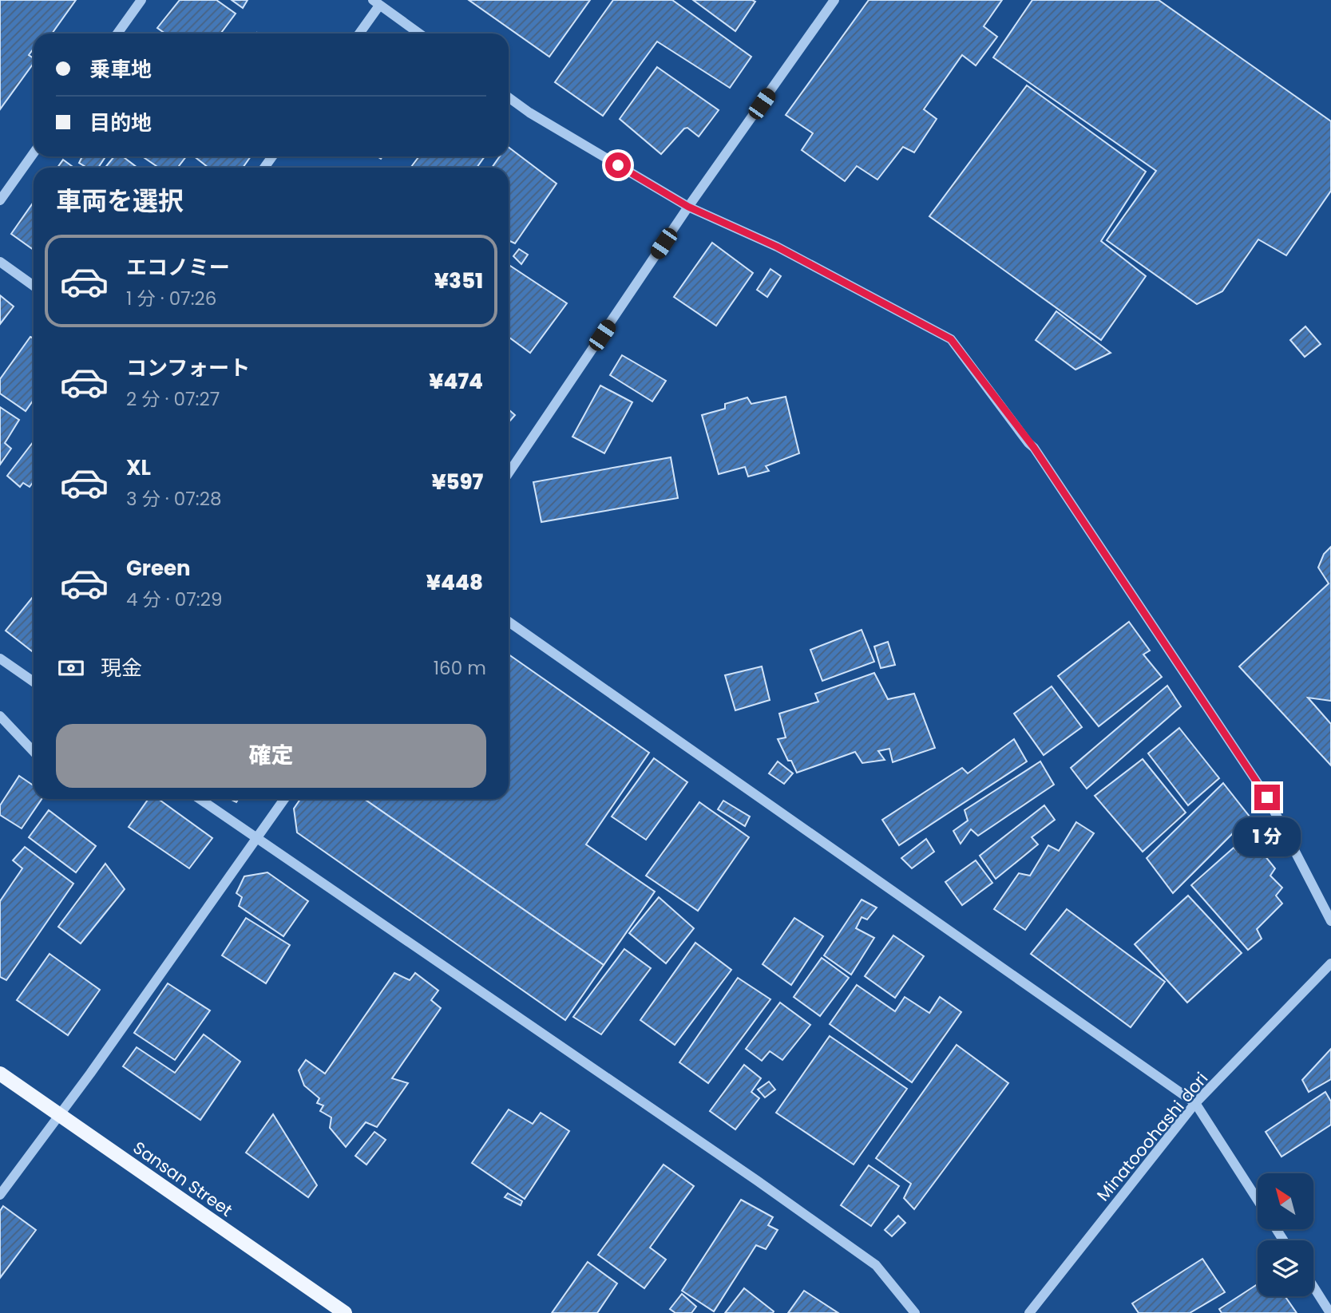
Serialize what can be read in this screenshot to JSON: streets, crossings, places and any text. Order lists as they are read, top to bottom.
{
  "streets": {
    "main road": ["Sansan Street"],
    "street": ["Minatooohashi dori"]
  },
  "north": "top left",
  "page": {
    "banner": ["乗車地", "目的地"],
    "heading": "車両を選択",
    "list": [
      {
        "name": "エコノミー",
        "note": "1 分 · 07:26",
        "value": "¥351"
      },
      {
        "name": "コンフォート",
        "note": "2 分 · 07:27",
        "value": "¥474"
      },
      {
        "name": "XL",
        "note": "3 分 · 07:28",
        "value": "¥597"
      },
      {
        "name": "Green",
        "note": "4 分 · 07:29",
        "value": "¥448"
      }
    ],
    "pay": ["現金", "160 m"],
    "buttons": "確定",
    "bubble": "1 分"
  }
}
